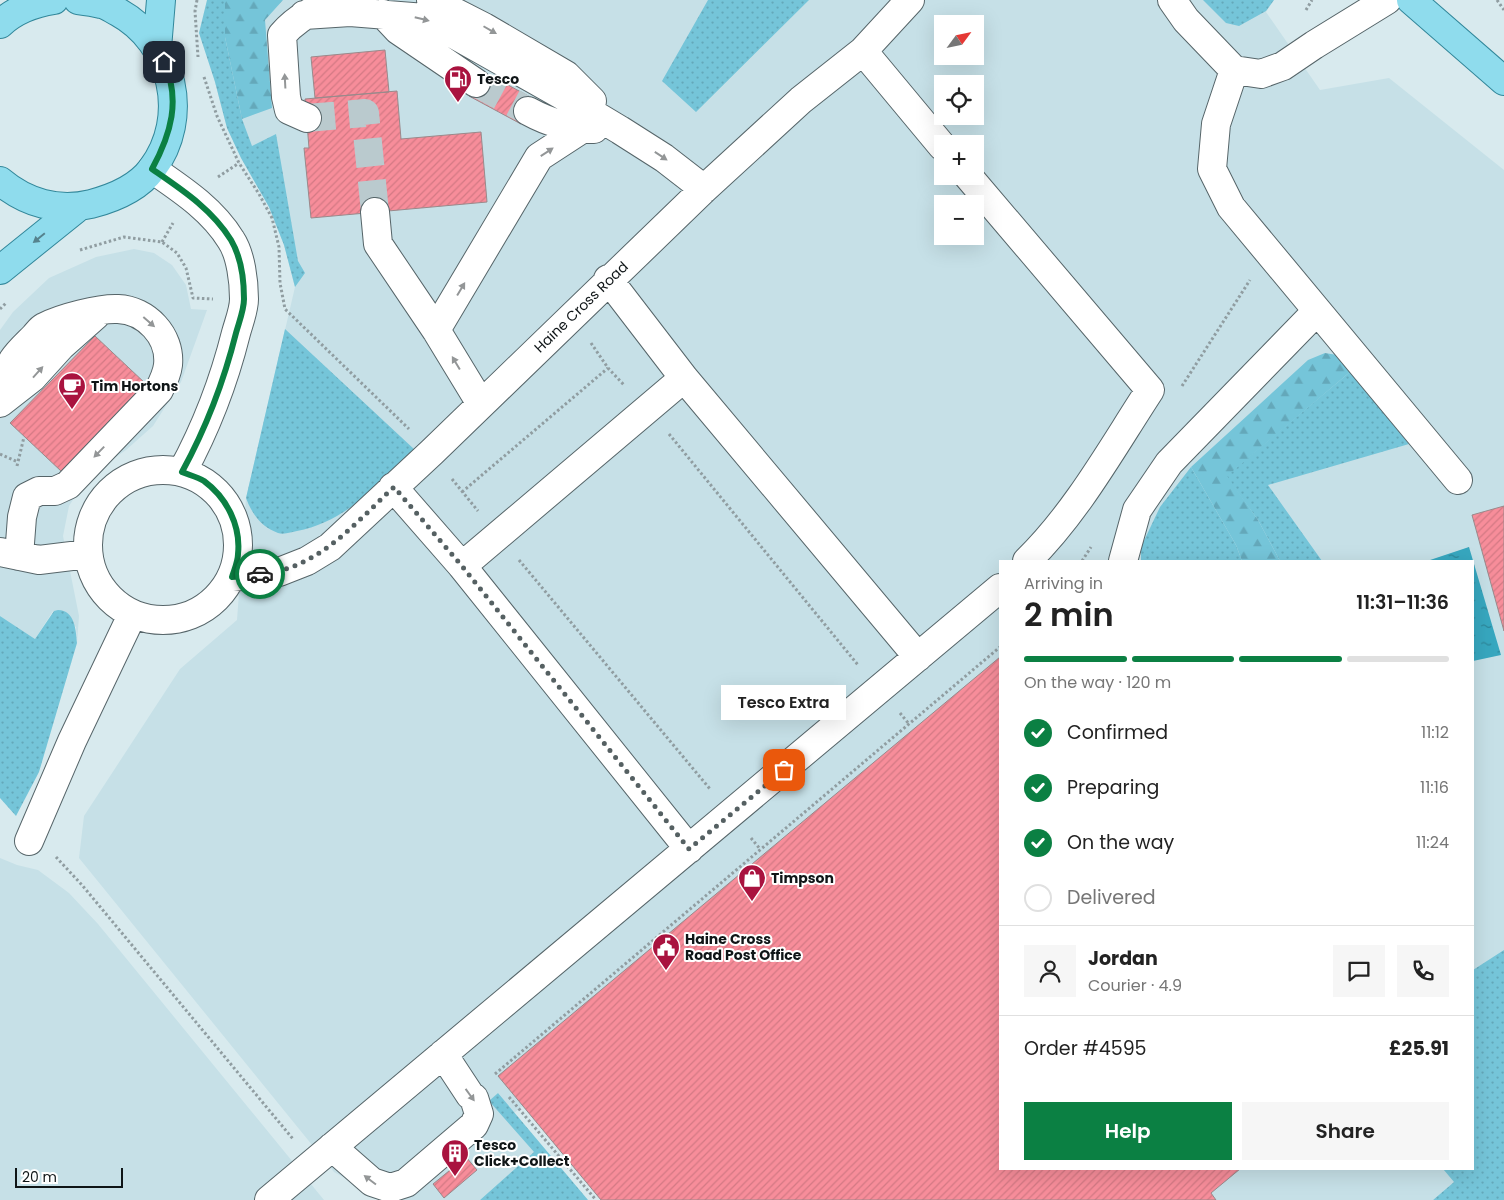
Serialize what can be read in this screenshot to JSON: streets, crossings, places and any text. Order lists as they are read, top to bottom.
{
  "streets": {
    "street": ["Haine Cross Road"]
  },
  "places": {
    "fuel station": ["Tesco"],
    "cafe": ["Tim Hortons"],
    "other": ["Tesco Extra"],
    "shop": ["Timpson"],
    "public building": ["Haine Cross Road Post Office"],
    "building": ["Tesco Click+Collect"]
  },
  "scale_bar": "20 m",
  "north": "top right",
  "page": {
    "map_buttons": ["+", "−"],
    "heading": ["2 min", "Arriving in", "11:31–11:36"],
    "panel": [
      "Jordan",
      "Courier · 4.9",
      "Order #4595",
      "£25.91"
    ],
    "bar": "On the way · 120 m",
    "bubble": "Tesco Extra",
    "list": [
      ["Confirmed", "11:12"],
      ["Preparing", "11:16"],
      ["On the way", "11:24"],
      "Delivered"
    ],
    "buttons": ["Help", "Share"],
    "scale": "20 m"
  }
}
